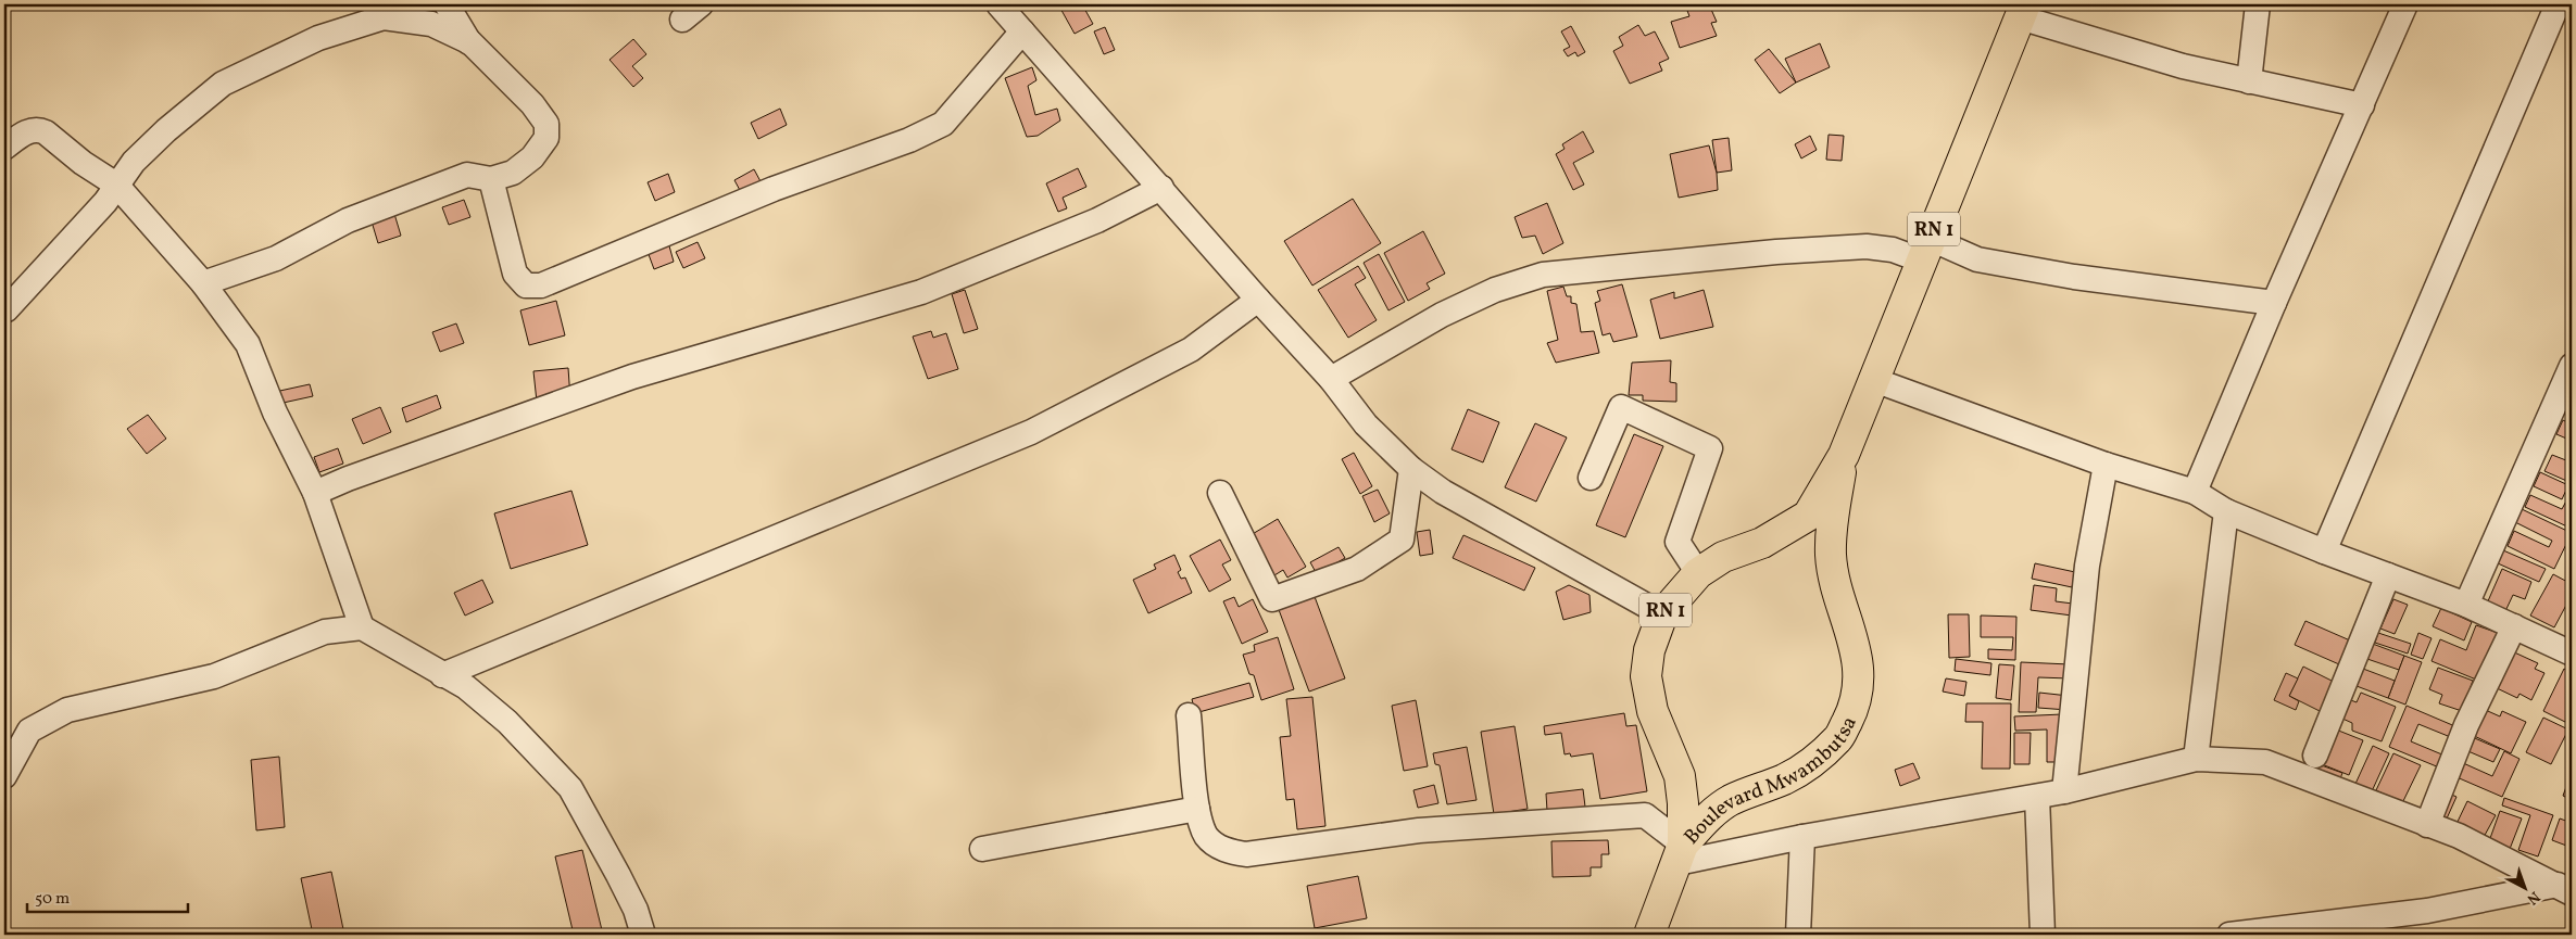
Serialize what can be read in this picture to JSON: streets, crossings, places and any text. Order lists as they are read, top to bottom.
{
  "streets": {
    "highway": ["RN 1", "Boulevard Mwambutsa"]
  },
  "crossings": [
    ["RN 1", "Boulevard Mwambutsa"]
  ],
  "scale_bar": "50 m",
  "north": "bottom right"
}
